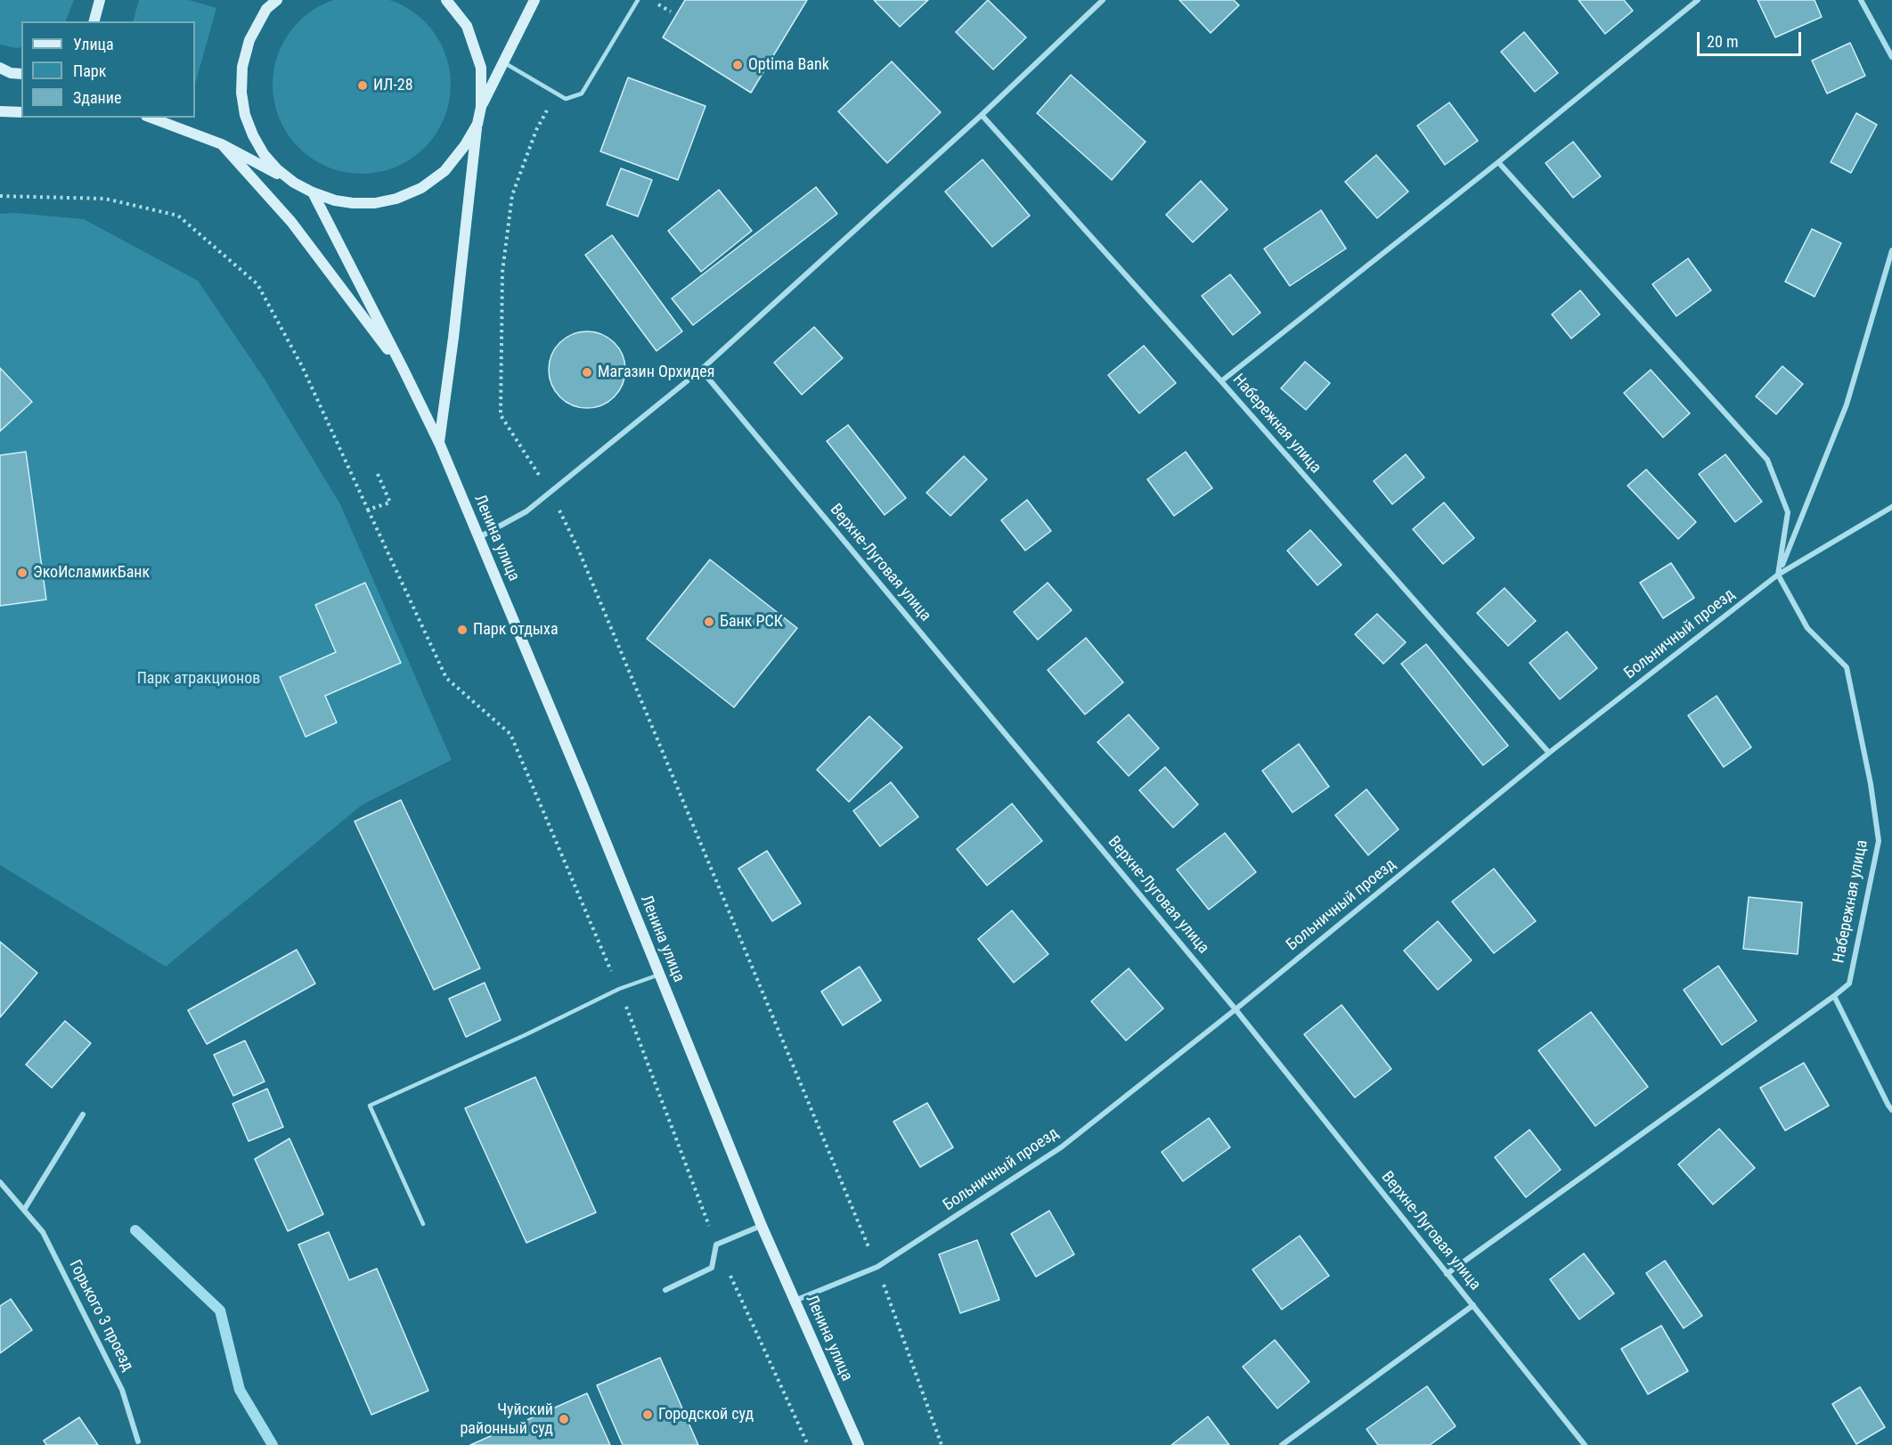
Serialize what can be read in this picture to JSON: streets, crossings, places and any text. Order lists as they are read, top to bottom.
{
  "streets": {
    "main road": ["Ленина улица"],
    "street": [
      "Набережная улица",
      "Верхне-Луговая улица",
      "Больничный проезд",
      "Горького 3 проезд"
    ]
  },
  "crossings": [
    ["Набережная улица", "Верхне-Луговая улица"],
    ["Набережная улица", "Больничный проезд"],
    ["Ленина улица", "Больничный проезд"],
    ["Верхне-Луговая улица", "Больничный проезд"]
  ],
  "parks": ["Парк атракционов"],
  "places": [
    "Optima Bank",
    "ИЛ-28",
    "Магазин Орхидея",
    "ЭкоИсламикБанк",
    "Банк РСК",
    "Парк отдыха",
    "Городской суд",
    "Чуйский районный суд"
  ],
  "legend": ["Улица", "Парк", "Здание"],
  "scale_bar": "20 m"
}
